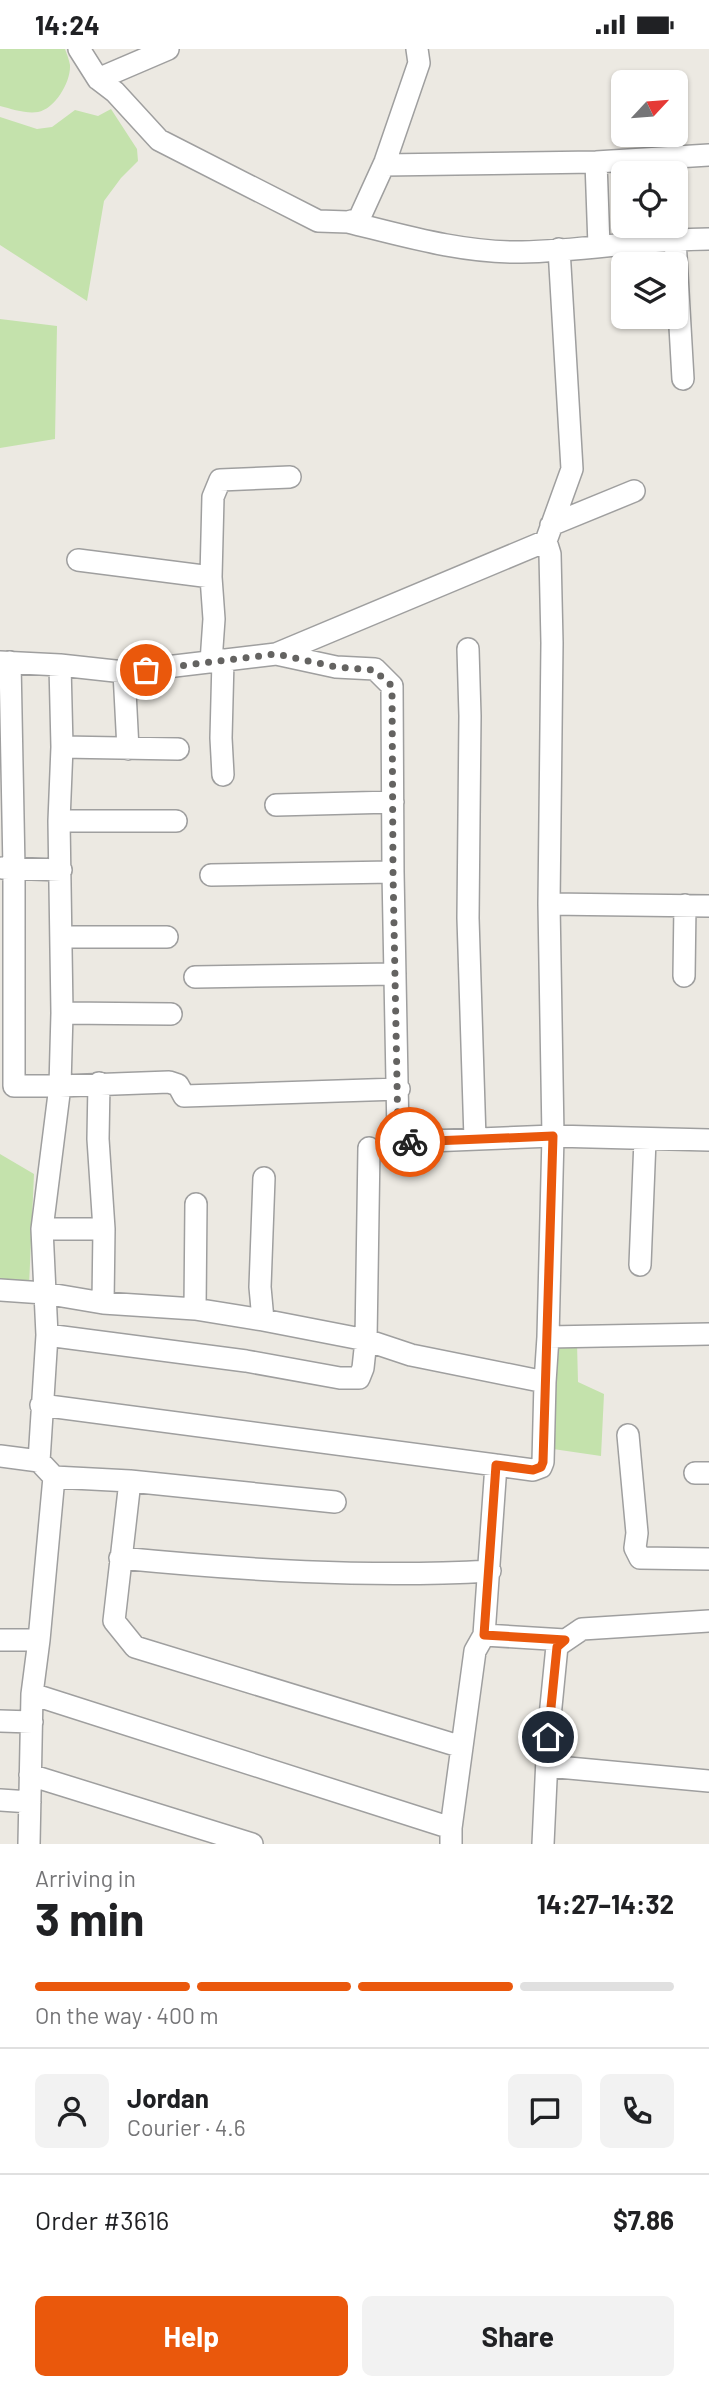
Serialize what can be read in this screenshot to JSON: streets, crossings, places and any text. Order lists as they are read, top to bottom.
{
  "north": "top right",
  "page": {
    "status": "14:24",
    "heading": ["3 min", "Arriving in", "14:27–14:32"],
    "panel": [
      "Jordan",
      "Courier · 4.6",
      "Order #3616",
      "$7.86"
    ],
    "bar": "On the way · 400 m",
    "buttons": ["Help", "Share"]
  }
}
